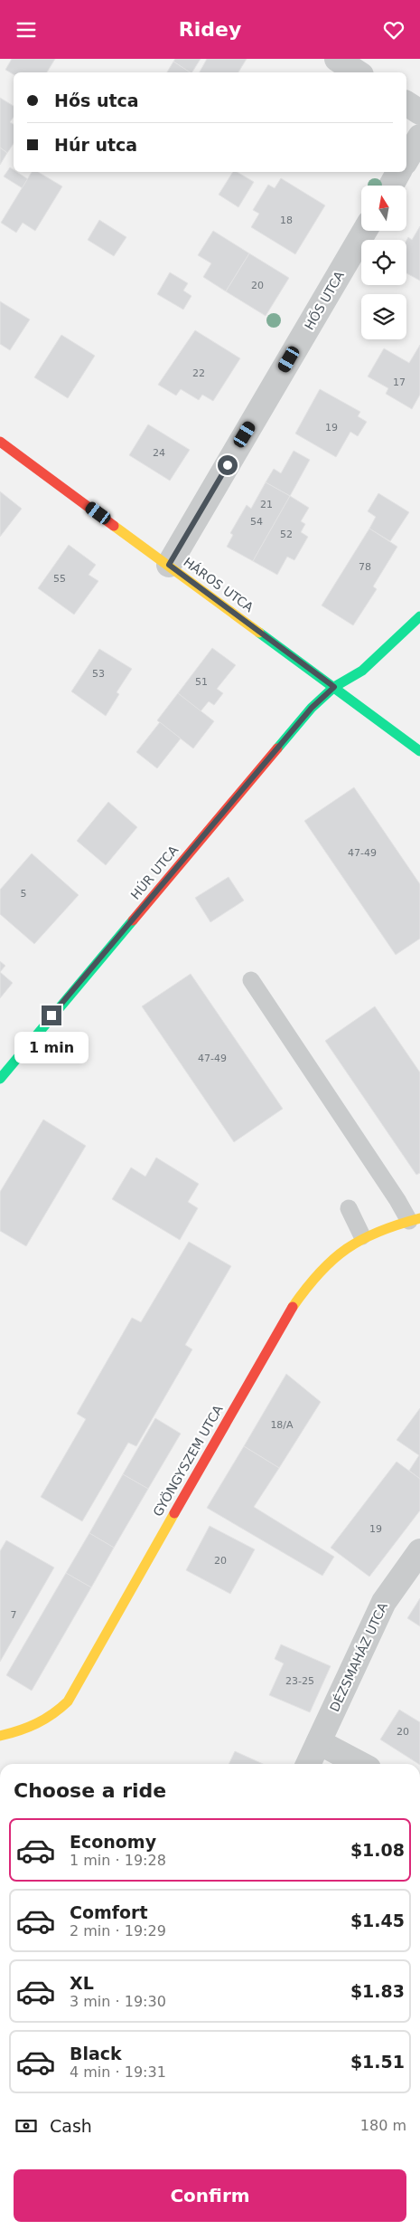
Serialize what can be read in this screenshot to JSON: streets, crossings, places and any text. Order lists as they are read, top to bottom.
{
  "streets": {
    "street": [
      "HŐS UTCA",
      "HÁROS UTCA",
      "HÚR UTCA",
      "GYÖNGYSZEM UTCA",
      "DÉZSMAHÁZ UTCA"
    ]
  },
  "crossings": [
    ["HŐS UTCA", "HÁROS UTCA"],
    ["HÁROS UTCA", "HÚR UTCA"]
  ],
  "house_numbers": [
    "18",
    "20",
    "22",
    "17",
    "19",
    "24",
    "21",
    "54",
    "52",
    "78",
    "55",
    "53",
    "51",
    "47-49",
    "5",
    "47-49",
    "18/A",
    "19",
    "20",
    "7",
    "23-25",
    "20"
  ],
  "north": "top",
  "page": {
    "header": "Ridey",
    "banner": ["Hős utca", "Húr utca"],
    "bubble": "1 min",
    "heading": "Choose a ride",
    "list": [
      {
        "name": "Economy",
        "note": "1 min · 19:28",
        "value": "$1.08"
      },
      {
        "name": "Comfort",
        "note": "2 min · 19:29",
        "value": "$1.45"
      },
      {
        "name": "XL",
        "note": "3 min · 19:30",
        "value": "$1.83"
      },
      {
        "name": "Black",
        "note": "4 min · 19:31",
        "value": "$1.51"
      }
    ],
    "pay": ["Cash", "180 m"],
    "buttons": "Confirm"
  }
}
